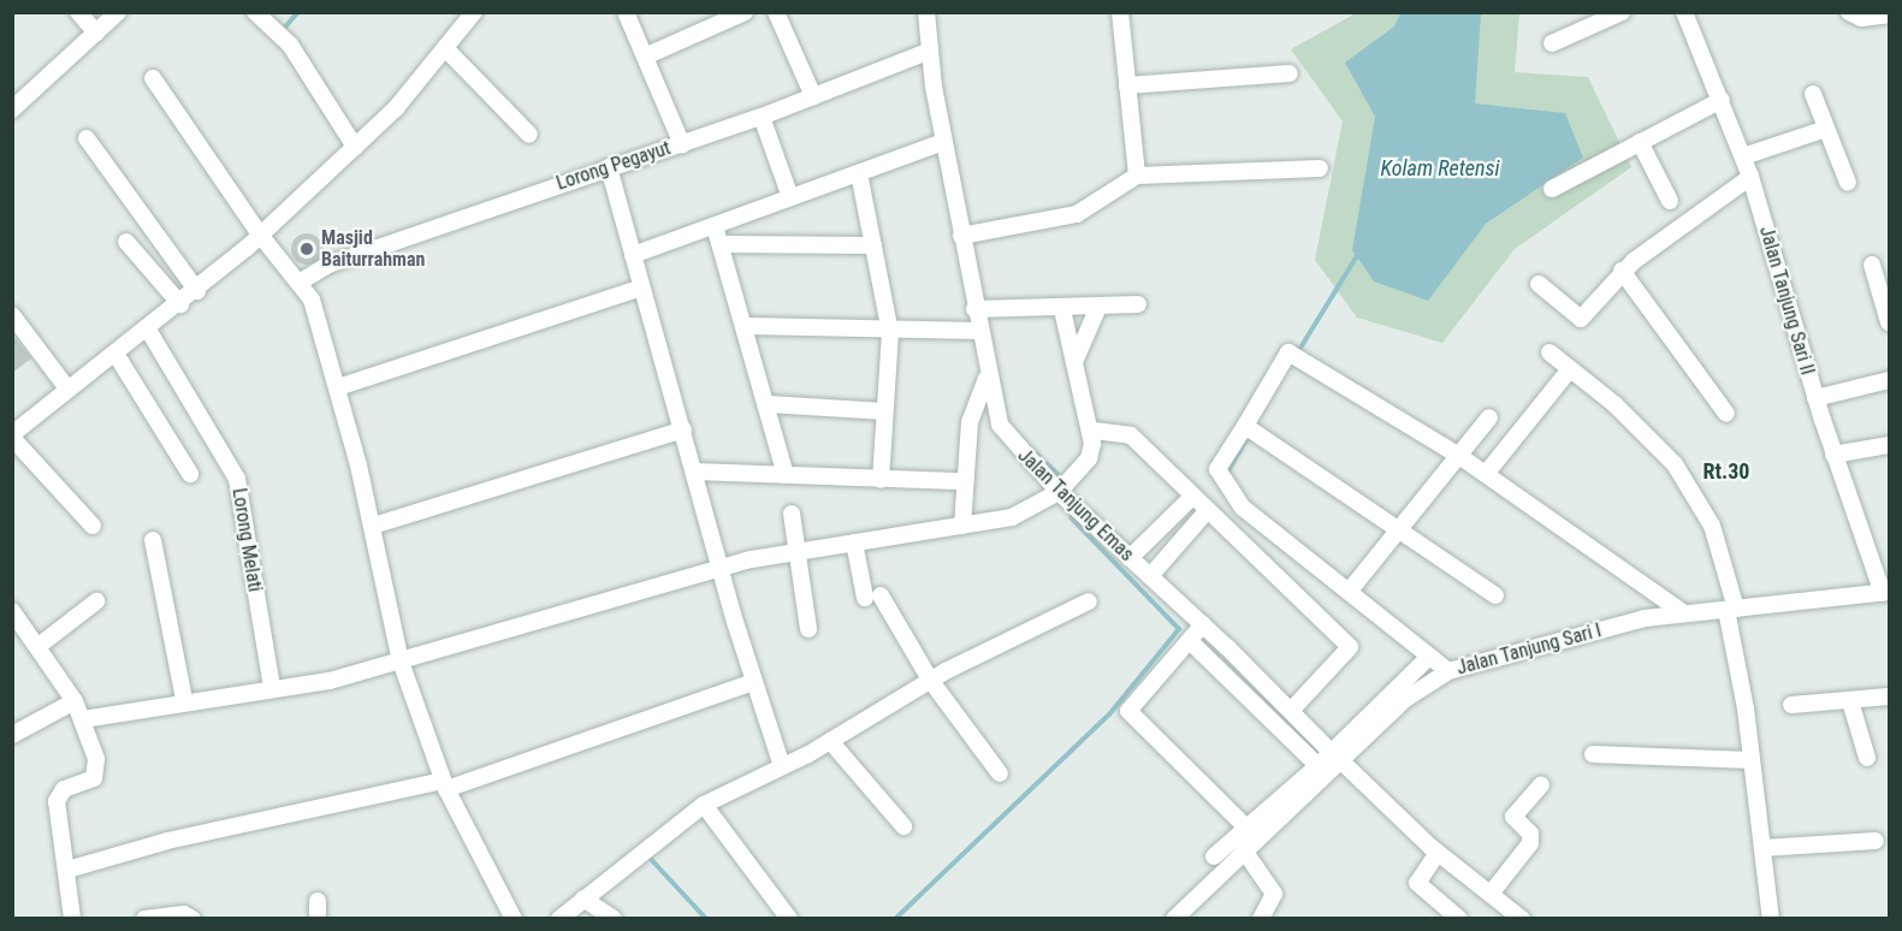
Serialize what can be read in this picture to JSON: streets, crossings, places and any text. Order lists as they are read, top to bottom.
{
  "streets": {
    "street": [
      "Lorong Pegayut",
      "Jalan Tanjung Sari II",
      "Jalan Tanjung Emas",
      "Lorong Melati",
      "Jalan Tanjung Sari I"
    ]
  },
  "crossings": [
    ["Lorong Pegayut", "Jalan Tanjung Emas"],
    ["Jalan Tanjung Sari II", "Jalan Tanjung Sari I"],
    ["Jalan Tanjung Emas", "Jalan Tanjung Sari I"]
  ],
  "districts": ["Rt.30"],
  "water": ["Kolam Retensi"],
  "places": ["Masjid Baiturrahman"]
}
